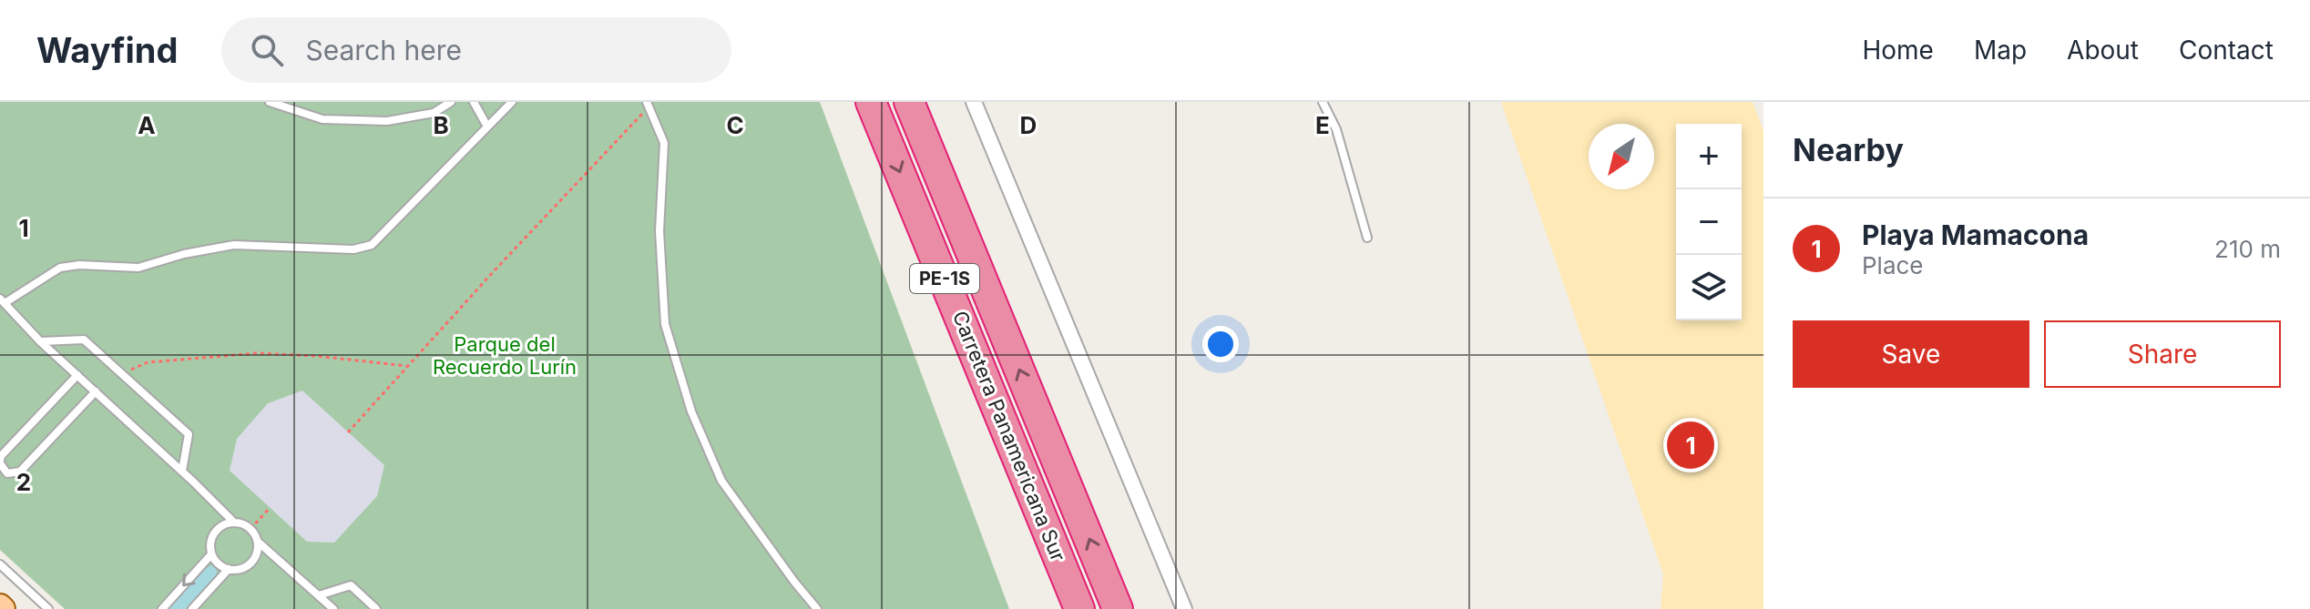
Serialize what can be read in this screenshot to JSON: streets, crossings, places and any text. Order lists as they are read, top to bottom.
{
  "streets": {
    "highway": ["PE-1S", "Carretera Panamericana Sur"]
  },
  "parks": ["Parque del Recuerdo Lurín"],
  "north": "bottom left",
  "page": {
    "header": "Wayfind",
    "search": "Search here",
    "nav": [
      "Home",
      "Map",
      "About",
      "Contact"
    ],
    "heading": "Nearby",
    "map_buttons": ["+", "−"],
    "list": [
      {
        "mark": "1",
        "name": "Playa Mamacona",
        "note": "Place",
        "value": "210 m"
      }
    ],
    "buttons": ["Save", "Share"],
    "pins": "1"
  },
  "grid": {
    "columns": [
      "A",
      "B",
      "C",
      "D",
      "E"
    ],
    "rows": ["1", "2"]
  }
}
